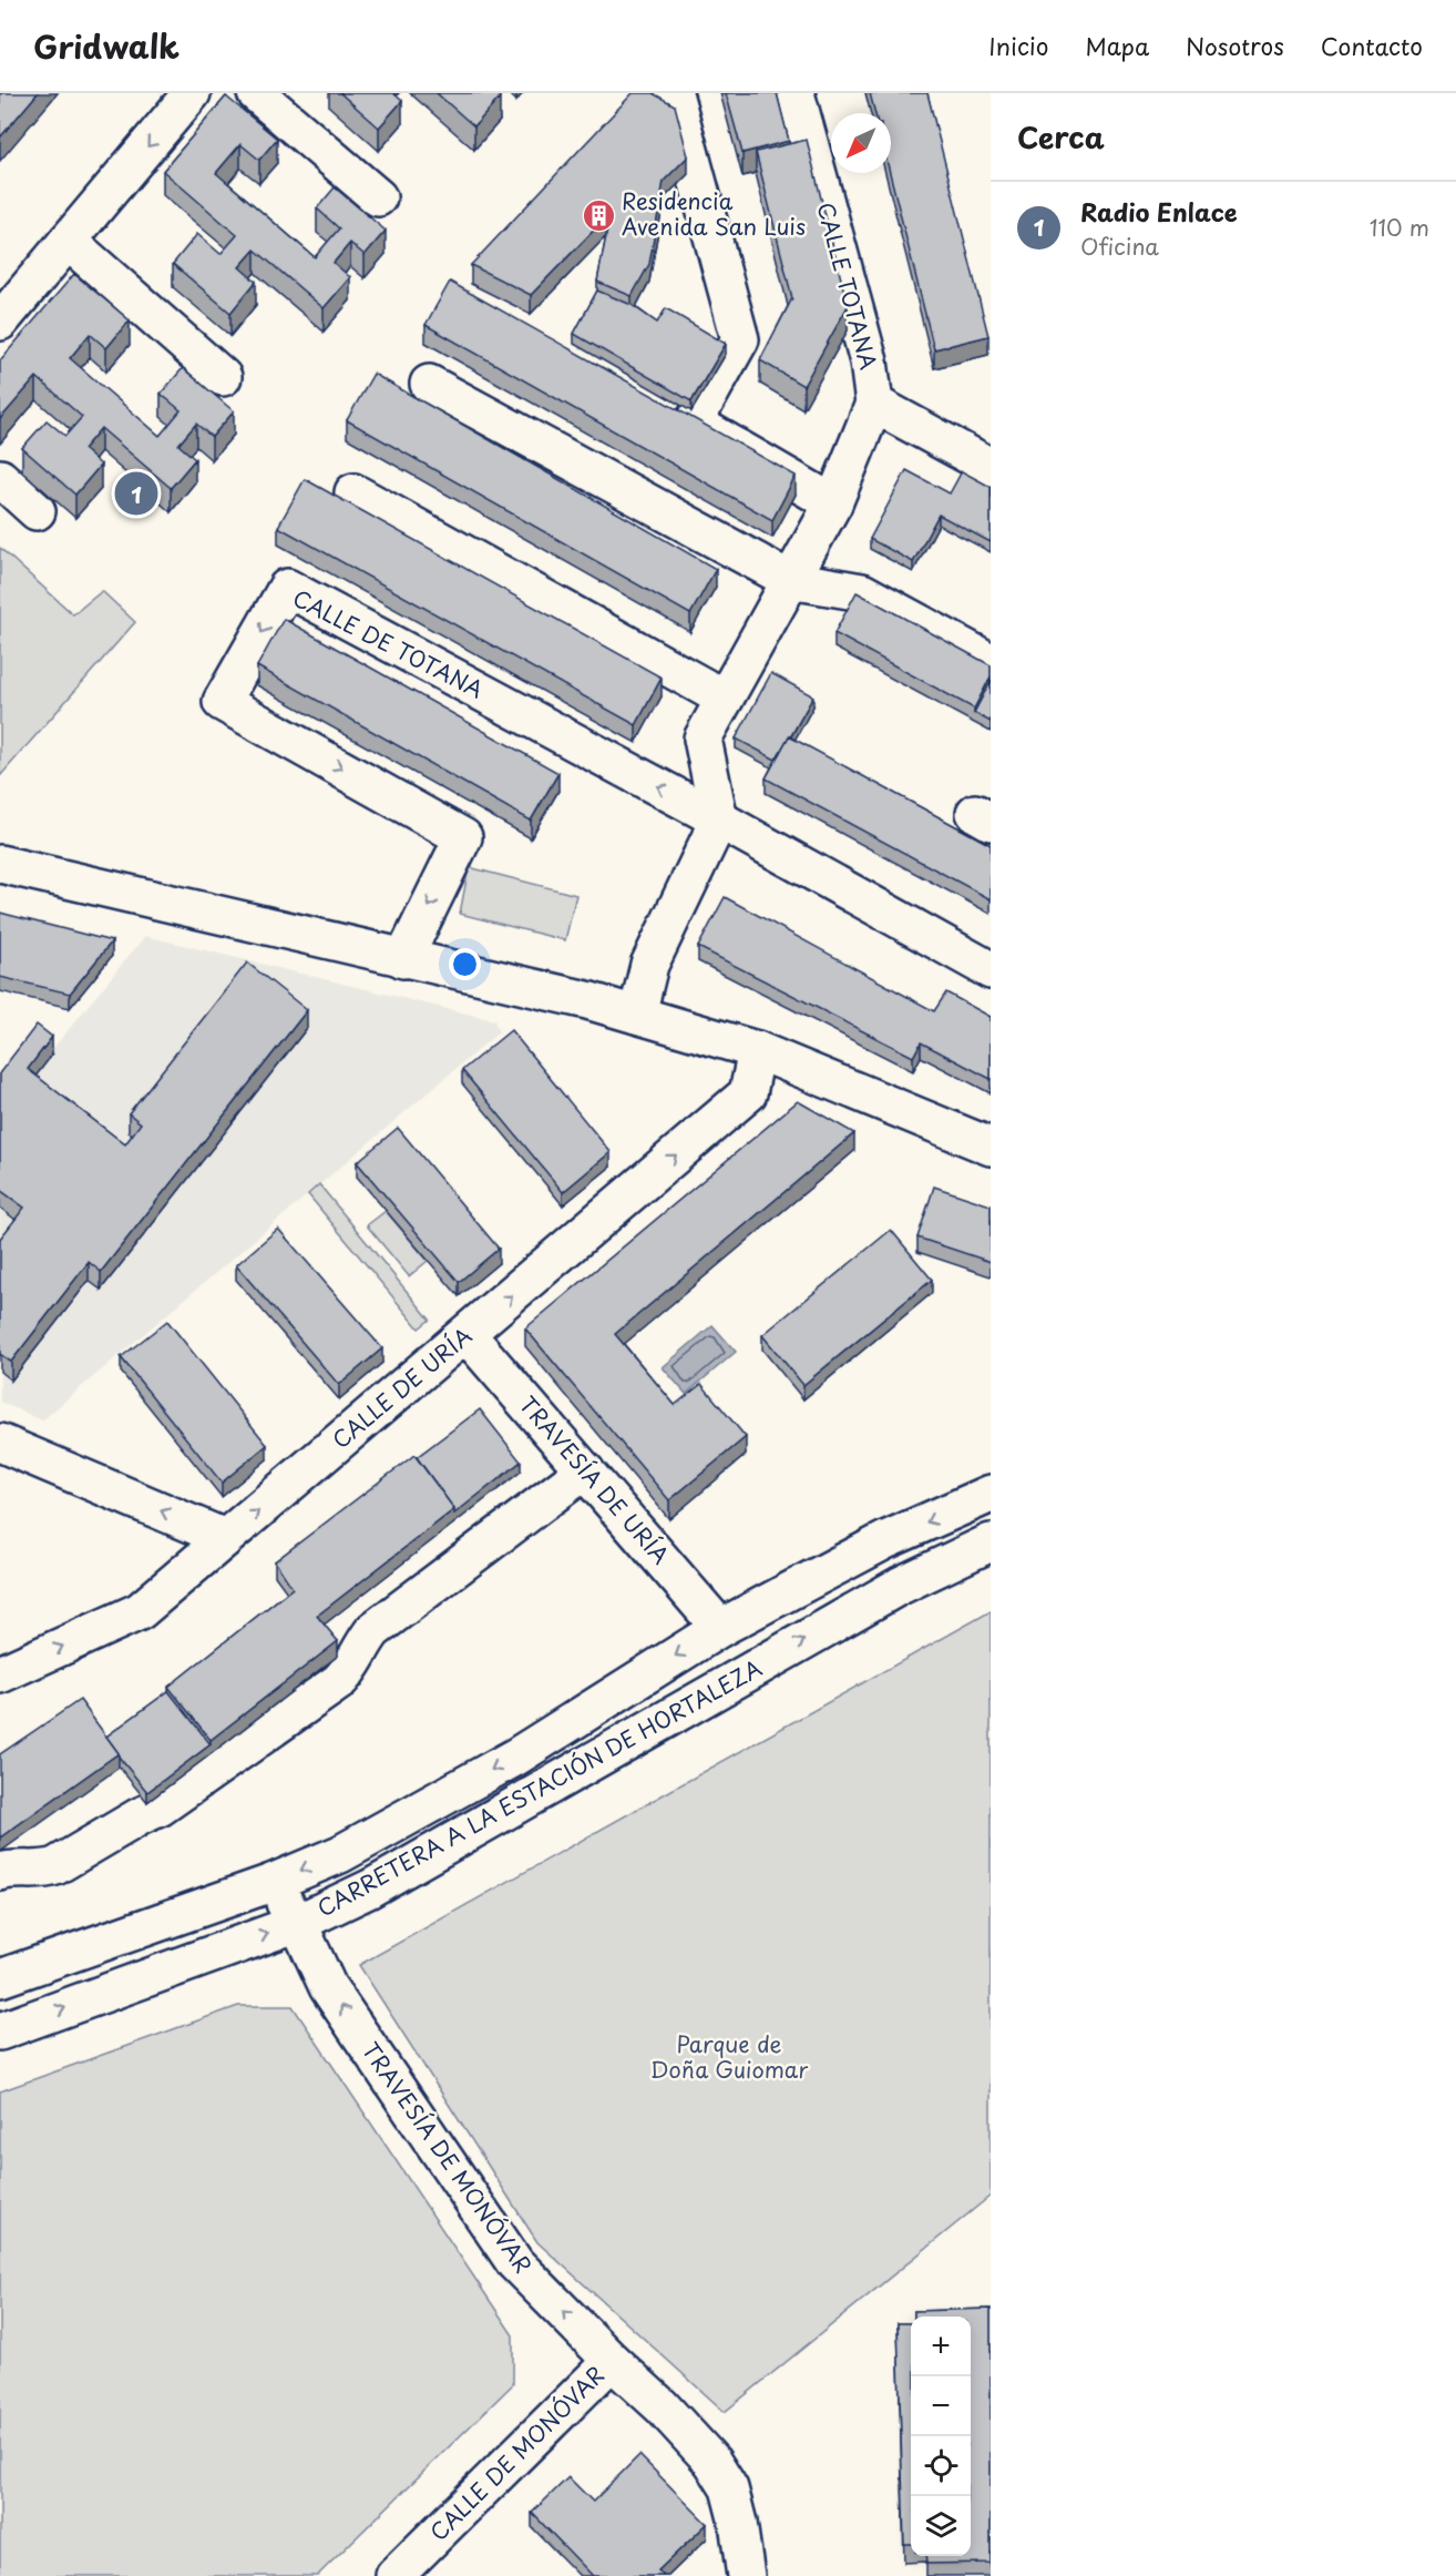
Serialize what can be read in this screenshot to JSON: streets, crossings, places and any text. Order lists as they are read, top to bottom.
{
  "streets": {
    "street": [
      "CALLE TOTANA",
      "CALLE DE TOTANA",
      "CALLE DE URÍA",
      "TRAVESÍA DE URÍA",
      "CARRETERA A LA ESTACIÓN DE HORTALEZA",
      "TRAVESÍA DE MONÓVAR",
      "CALLE DE MONÓVAR"
    ]
  },
  "crossings": [
    ["CALLE DE URÍA", "TRAVESÍA DE URÍA"],
    ["TRAVESÍA DE URÍA", "CARRETERA A LA ESTACIÓN DE HORTALEZA"],
    ["CARRETERA A LA ESTACIÓN DE HORTALEZA", "TRAVESÍA DE MONÓVAR"],
    ["TRAVESÍA DE MONÓVAR", "CALLE DE MONÓVAR"]
  ],
  "one_way": ["TRAVESÍA DE MONÓVAR"],
  "parks": ["Parque de Doña Guiomar"],
  "places": {
    "building": ["Residencia Avenida San Luis"]
  },
  "north": "bottom left",
  "page": {
    "header": "Gridwalk",
    "nav": [
      "Inicio",
      "Mapa",
      "Nosotros",
      "Contacto"
    ],
    "heading": "Cerca",
    "list": [
      {
        "mark": "1",
        "name": "Radio Enlace",
        "note": "Oficina",
        "value": "110 m"
      }
    ],
    "pins": "1",
    "map_buttons": ["+", "−"]
  }
}
